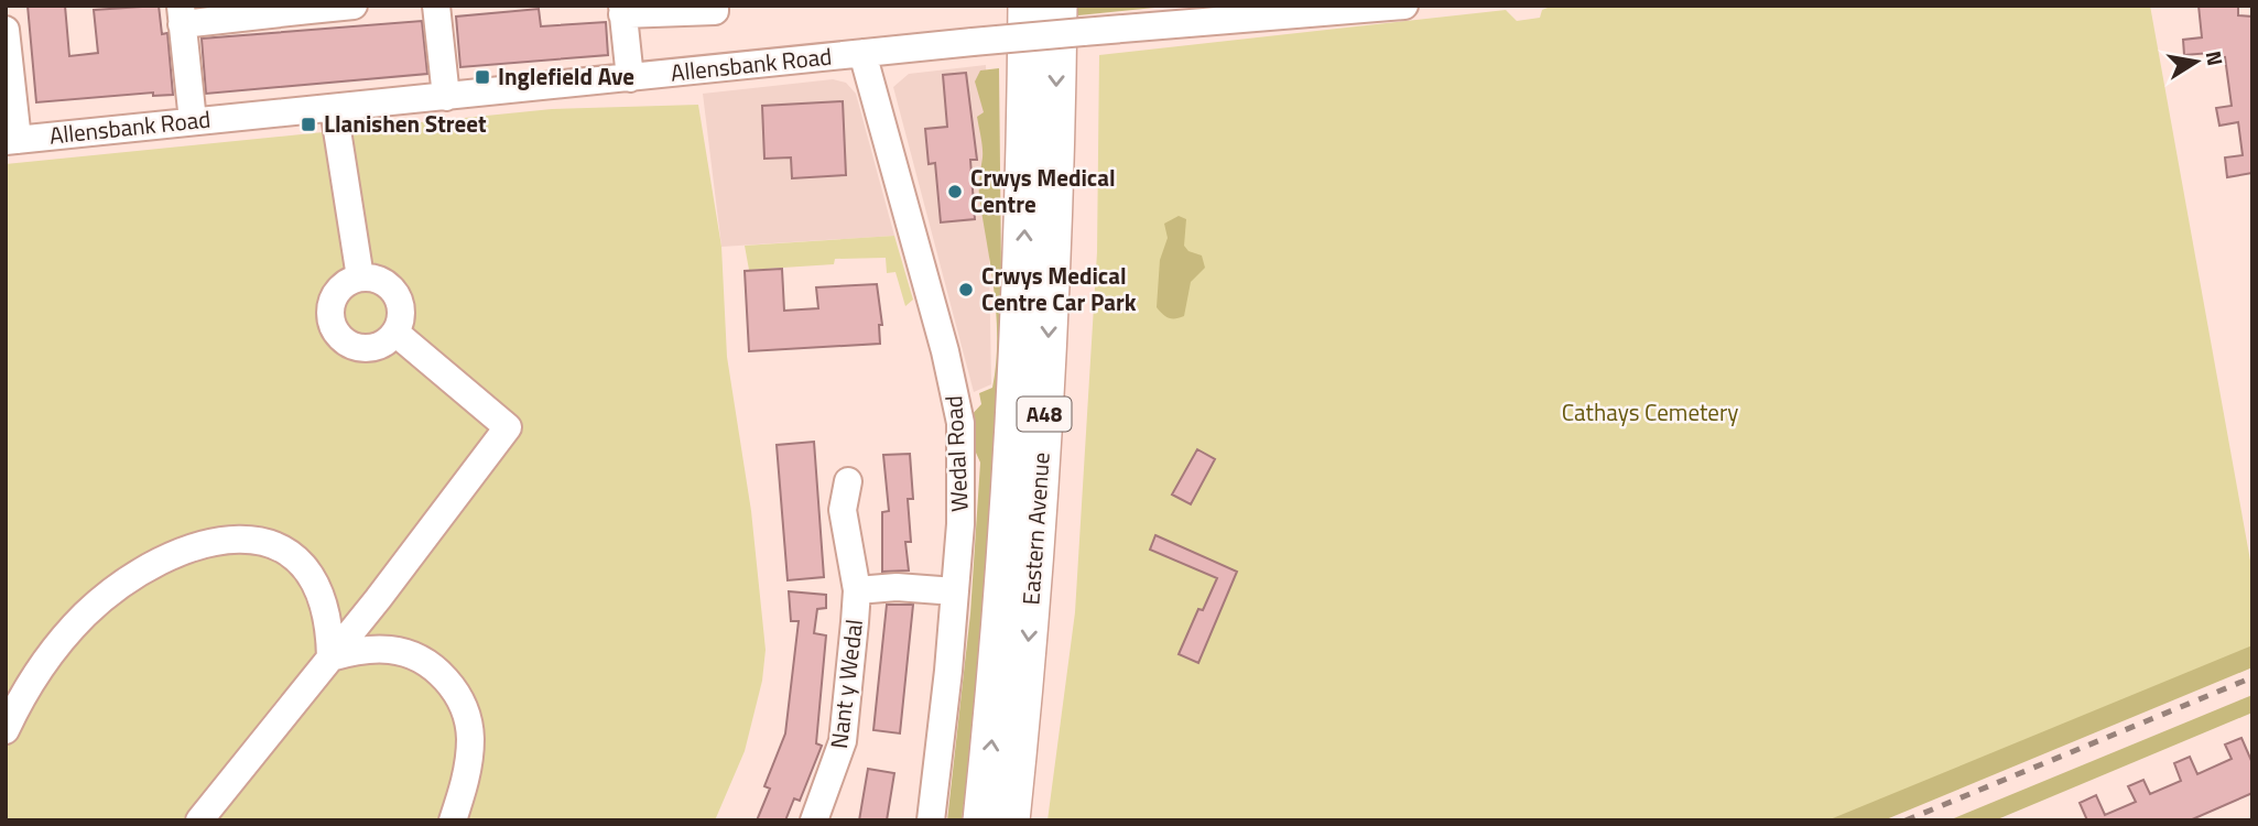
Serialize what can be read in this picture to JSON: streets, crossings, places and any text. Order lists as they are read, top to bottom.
{
  "streets": {
    "highway": ["A48", "Eastern Avenue"],
    "street": ["Allensbank Road", "Wedal Road", "Nant y Wedal"]
  },
  "crossings": [
    ["Allensbank Road", "Wedal Road"],
    ["Allensbank Road", "Eastern Avenue"],
    ["Wedal Road", "Nant y Wedal"]
  ],
  "parks": ["Cathays Cemetery"],
  "places": {
    "transit": ["Inglefield Ave", "Llanishen Street"],
    "other": ["Crwys Medical Centre", "Crwys Medical Centre Car Park"]
  },
  "north": "right"
}
